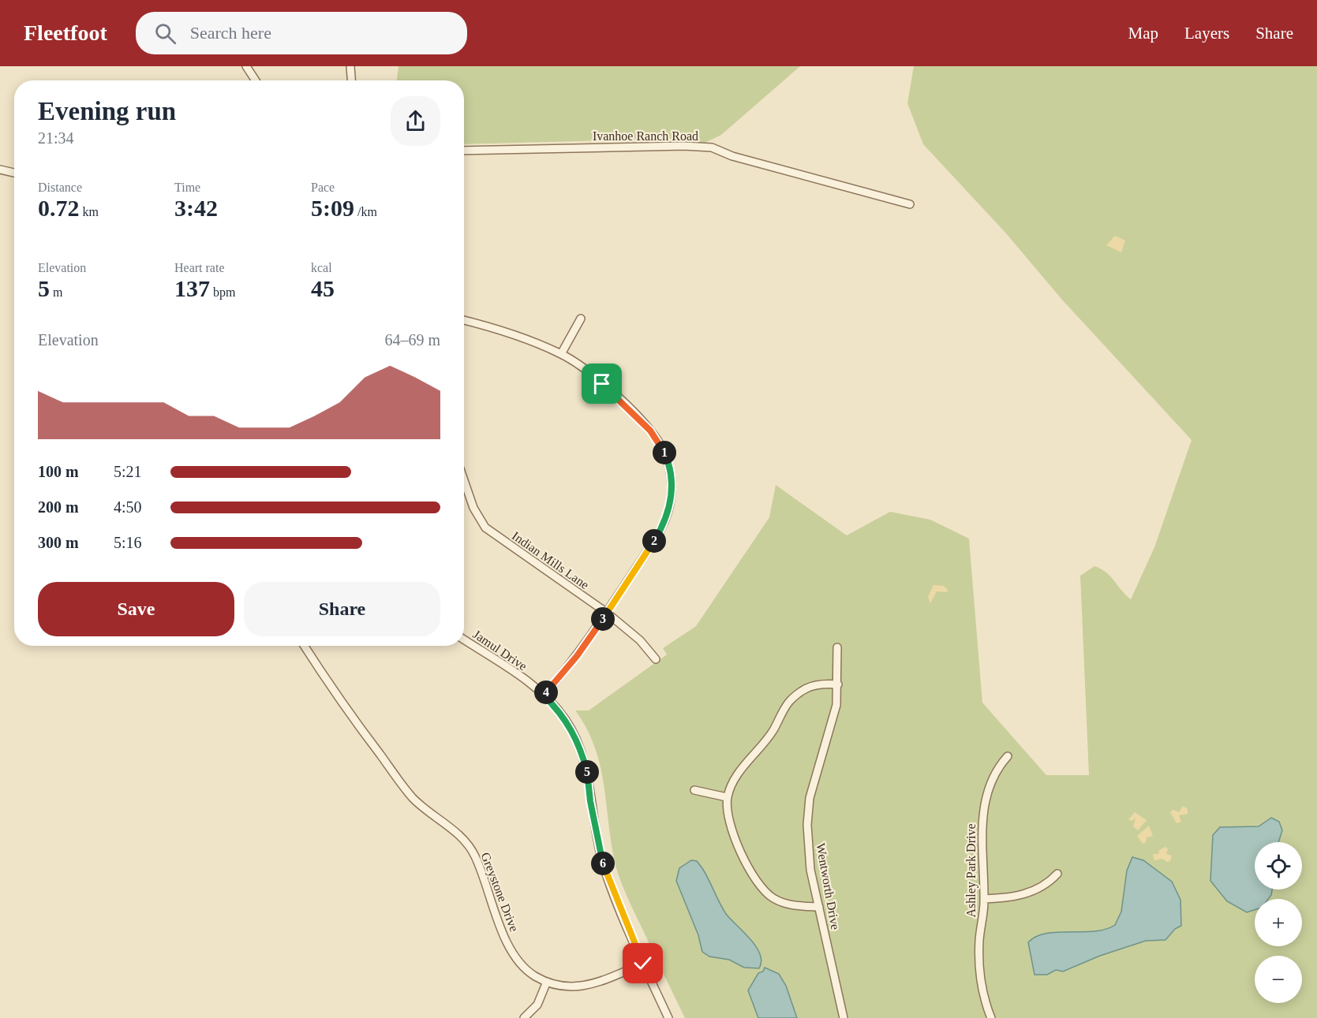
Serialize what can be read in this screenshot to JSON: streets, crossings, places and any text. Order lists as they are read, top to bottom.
{
  "streets": {
    "street": [
      "Ivanhoe Ranch Road",
      "Indian Mills Lane",
      "Jamul Drive",
      "Ashley Park Drive",
      "Wentworth Drive",
      "Greystone Drive"
    ]
  },
  "crossings": [
    ["Jamul Drive", "Greystone Drive"]
  ],
  "page": {
    "header": "Fleetfoot",
    "search": "Search here",
    "nav": ["Map", "Layers", "Share"],
    "heading": ["Evening run", "21:34"],
    "stats": [
      ["Distance", "0.72 km"],
      ["Time", "3:42"],
      ["Pace", "5:09 /km"],
      ["Elevation", "5 m"],
      ["Heart rate", "137 bpm"],
      ["kcal", "45"]
    ],
    "chart": ["Elevation", "64–69 m"],
    "pins": [
      "1",
      "2",
      "3",
      "4",
      "5",
      "6"
    ],
    "list": [
      {
        "name": "100 m",
        "note": "5:21"
      },
      {
        "name": "200 m",
        "note": "4:50"
      },
      {
        "name": "300 m",
        "note": "5:16"
      }
    ],
    "buttons": ["Save", "Share"],
    "map_buttons": ["+", "−"]
  }
}
